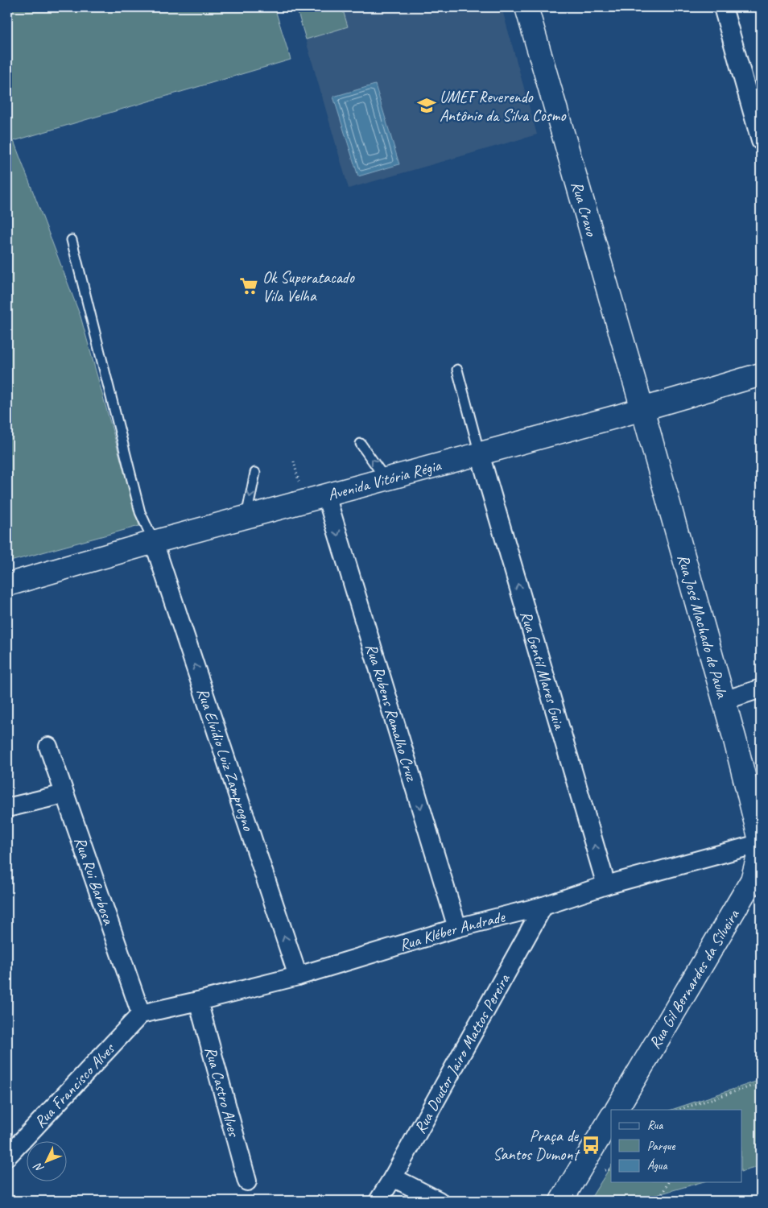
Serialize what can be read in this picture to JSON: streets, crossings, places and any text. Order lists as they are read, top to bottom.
{
  "streets": {
    "street": [
      "Rua Cravo",
      "Avenida Vitória Régia",
      "Rua José Machado de Paula",
      "Rua Gentil Mares Guia",
      "Rua Rubens Ramalho Cruz",
      "Rua Elvídio Luiz Zamprogno",
      "Rua Rui Barbosa",
      "Rua Kléber Andrade",
      "Rua Gil Bernardes da Silveira",
      "Rua Doutor Jairo Mattos Pereira",
      "Rua Francisco Alves",
      "Rua Castro Alves"
    ]
  },
  "crossings": [
    ["Rua Cravo", "Avenida Vitória Régia"],
    ["Rua Cravo", "Rua José Machado de Paula"],
    ["Avenida Vitória Régia", "Rua José Machado de Paula"],
    ["Avenida Vitória Régia", "Rua Gentil Mares Guia"],
    ["Avenida Vitória Régia", "Rua Rubens Ramalho Cruz"],
    ["Avenida Vitória Régia", "Rua Elvídio Luiz Zamprogno"],
    ["Rua José Machado de Paula", "Rua Kléber Andrade"],
    ["Rua José Machado de Paula", "Rua Gil Bernardes da Silveira"],
    ["Rua Gentil Mares Guia", "Rua Kléber Andrade"],
    ["Rua Rubens Ramalho Cruz", "Rua Kléber Andrade"],
    ["Rua Elvídio Luiz Zamprogno", "Rua Kléber Andrade"],
    ["Rua Rui Barbosa", "Rua Kléber Andrade"],
    ["Rua Rui Barbosa", "Rua Francisco Alves"],
    ["Rua Kléber Andrade", "Rua Gil Bernardes da Silveira"],
    ["Rua Kléber Andrade", "Rua Doutor Jairo Mattos Pereira"],
    ["Rua Kléber Andrade", "Rua Francisco Alves"],
    ["Rua Kléber Andrade", "Rua Castro Alves"]
  ],
  "one_way": ["Rua Gentil Mares Guia", "Rua Rubens Ramalho Cruz", "Rua Elvídio Luiz Zamprogno"],
  "places": {
    "school or university": ["UMEF Reverendo Antônio da Silva Cosmo"],
    "supermarket": ["Ok Superatacado Vila Velha"],
    "bus stop": ["Praça de Santos Dumont"]
  },
  "legend": ["Rua", "Parque", "Água"],
  "north": "bottom left"
}
